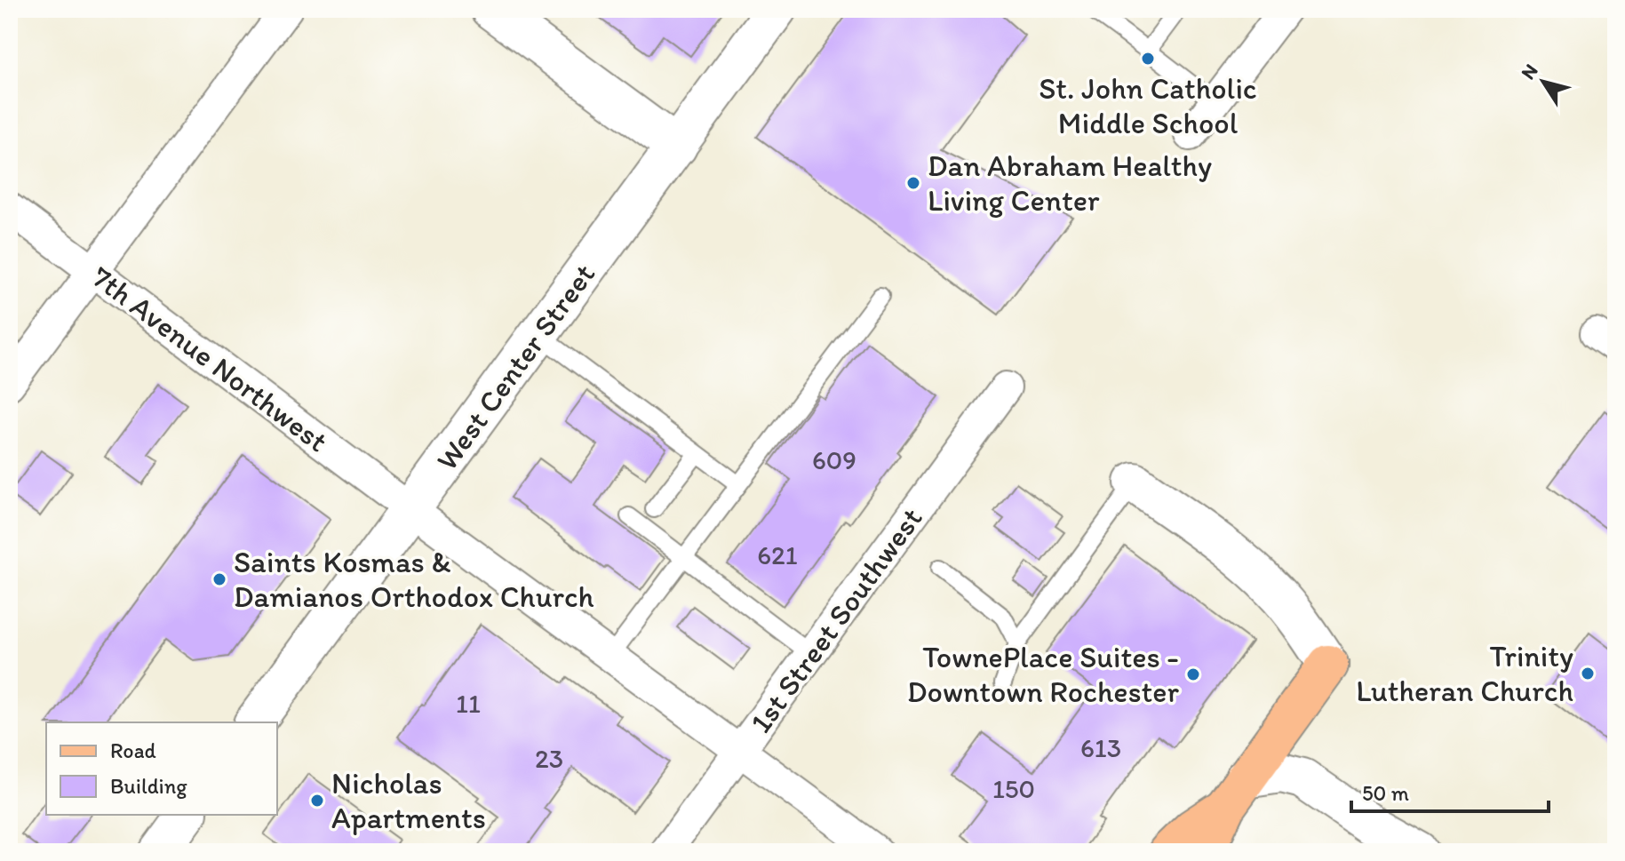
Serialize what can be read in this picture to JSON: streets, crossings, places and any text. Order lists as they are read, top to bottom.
{
  "streets": {
    "street": ["7th Avenue Northwest", "West Center Street", "1st Street Southwest"]
  },
  "crossings": [
    ["7th Avenue Northwest", "West Center Street"],
    ["7th Avenue Northwest", "1st Street Southwest"]
  ],
  "places": [
    "St. John Catholic Middle School",
    "Dan Abraham Healthy Living Center",
    "Saints Kosmas & Damianos Orthodox Church",
    "Trinity Lutheran Church",
    "TownePlace Suites - Downtown Rochester",
    "Nicholas Apartments"
  ],
  "house_numbers": [
    "609",
    "621",
    "11",
    "613",
    "23",
    "150"
  ],
  "legend": ["Road", "Building"],
  "scale_bar": "50 m",
  "north": "top left"
}
